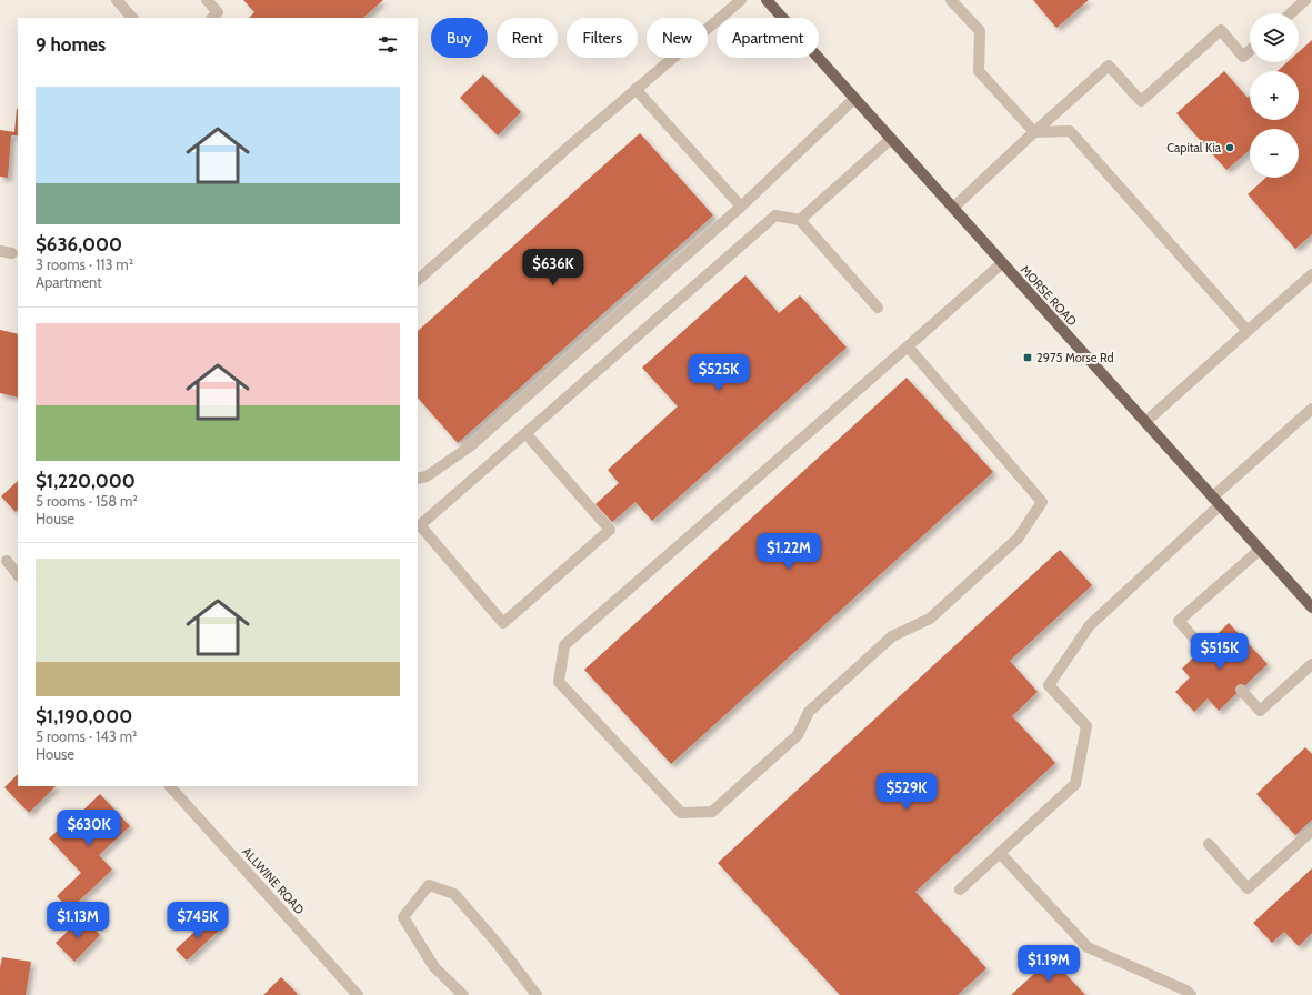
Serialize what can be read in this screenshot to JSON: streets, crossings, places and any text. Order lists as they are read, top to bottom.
{
  "streets": {
    "main road": ["MORSE ROAD"],
    "street": ["ALLWINE ROAD"]
  },
  "places": {
    "other": ["Capital Kia"],
    "transit": ["2975 Morse Rd"]
  },
  "page": {
    "map_buttons": ["+", "−"],
    "chip": [
      "Buy",
      "Rent",
      "Filters",
      "New",
      "Apartment"
    ],
    "heading": "9 homes",
    "list": [
      {
        "name": "$636,000",
        "note": "3 rooms · 113 m² · Apartment"
      },
      {
        "name": "$1,220,000",
        "note": "5 rooms · 158 m² · House"
      },
      {
        "name": "$1,190,000",
        "note": "5 rooms · 143 m² · House"
      }
    ],
    "price": [
      "$636K",
      "$525K",
      "$1.22M",
      "$515K",
      "$529K",
      "$630K",
      "$1.13M",
      "$745K",
      "$1.19M"
    ]
  }
}
